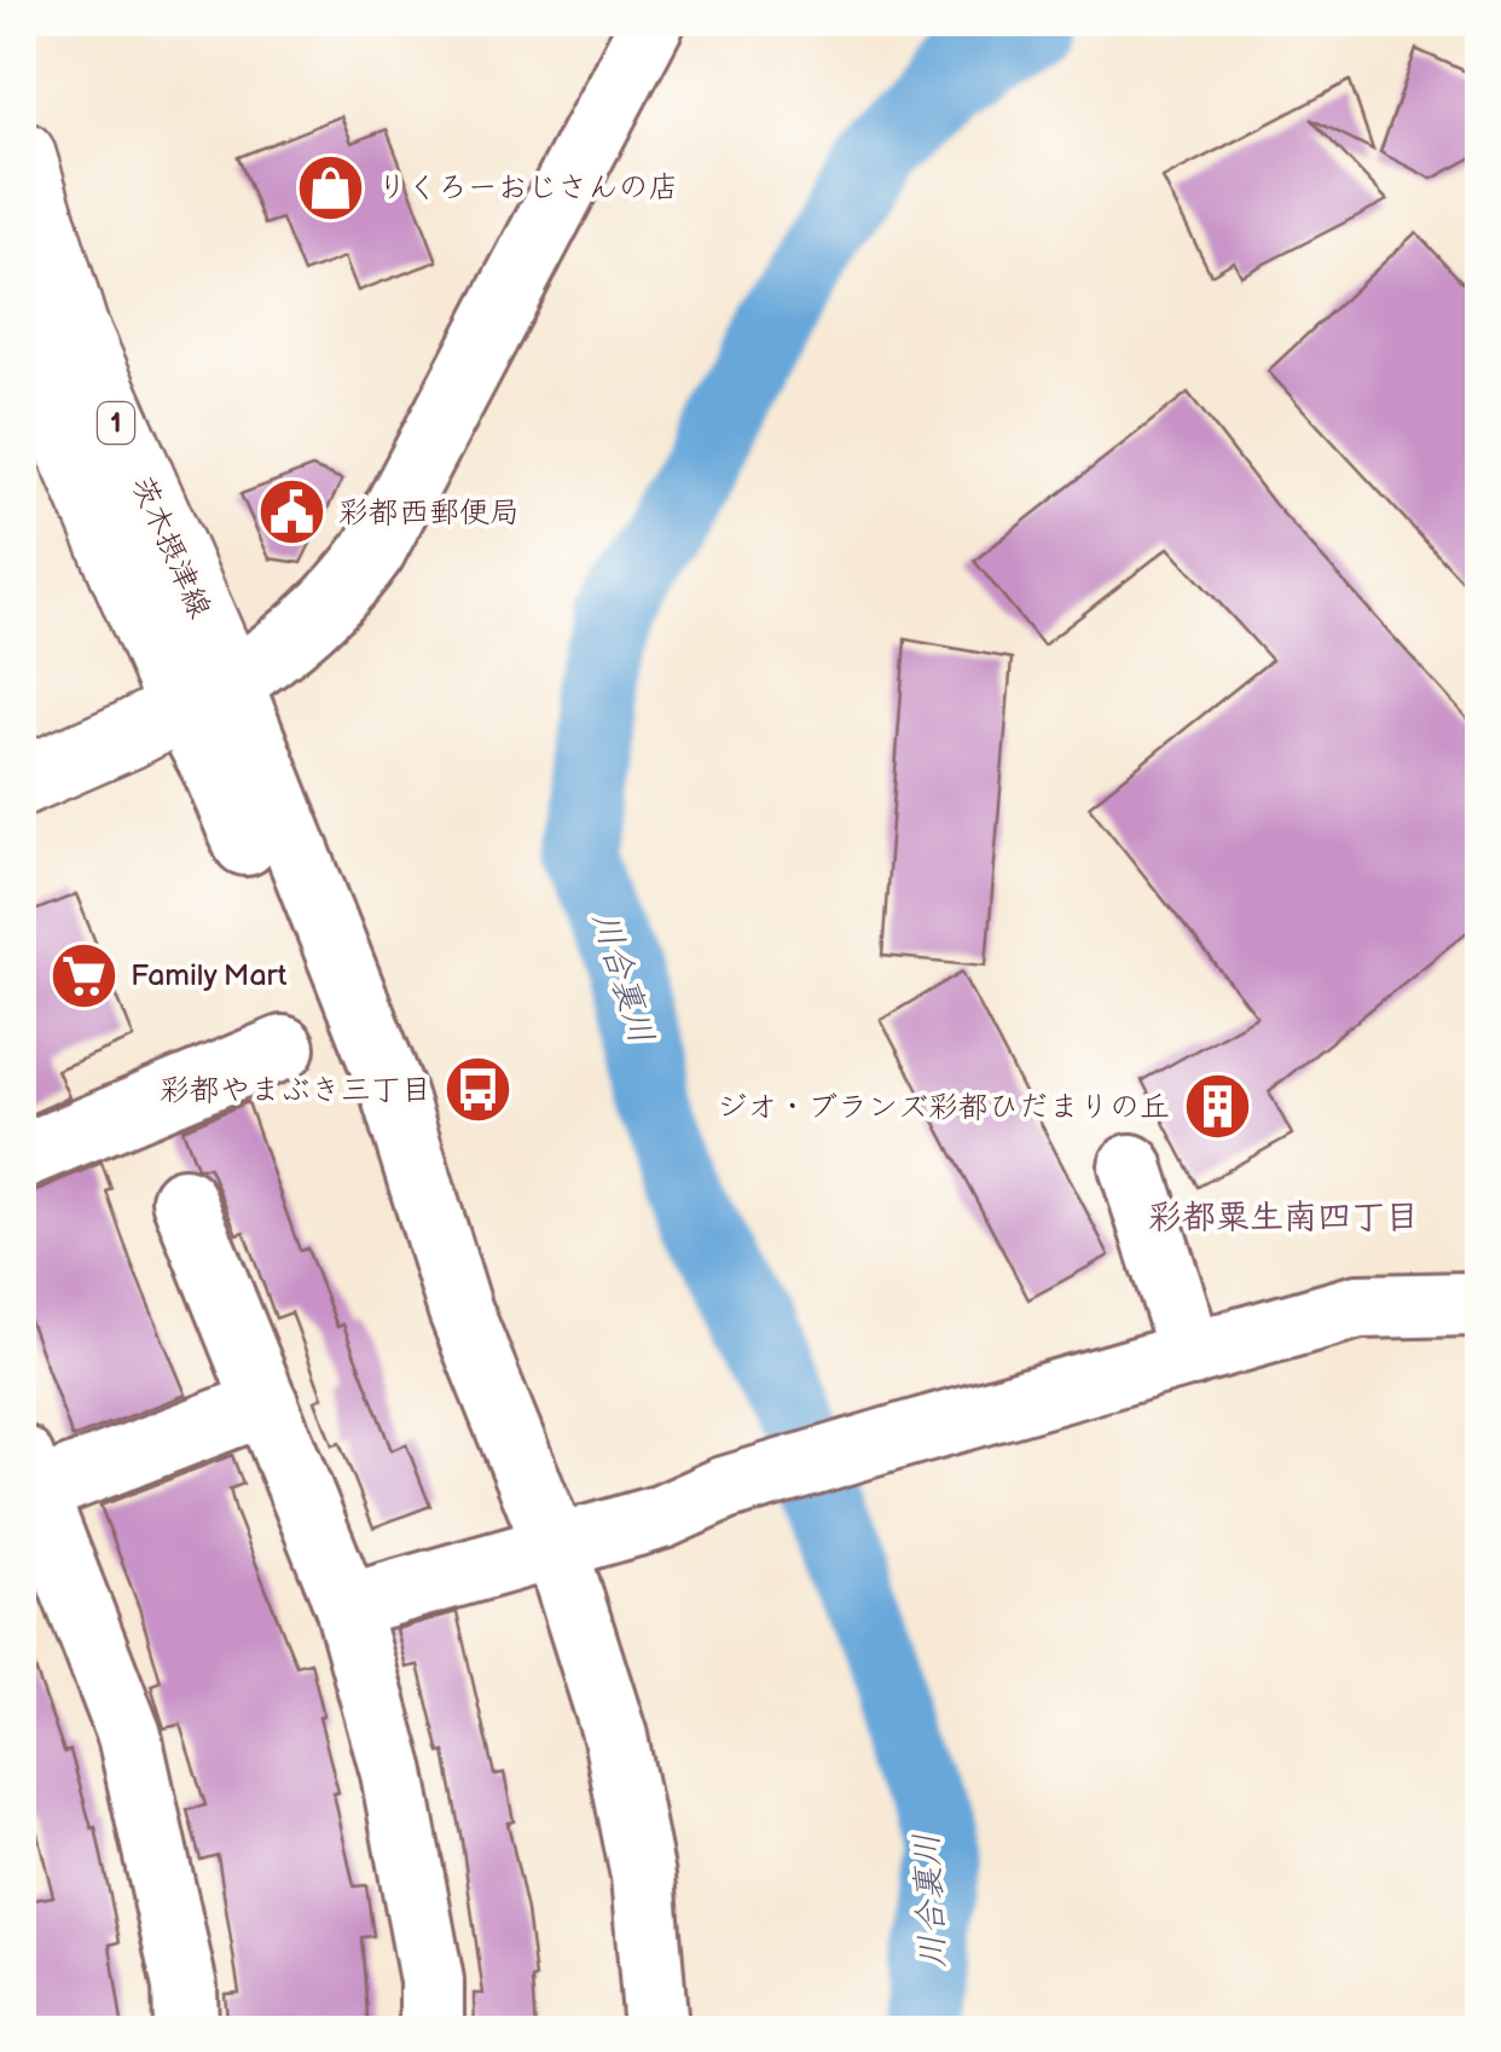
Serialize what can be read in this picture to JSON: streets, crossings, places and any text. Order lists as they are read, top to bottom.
{
  "streets": {
    "main road": ["1", "茨木摂津線"]
  },
  "districts": ["彩都粟生南四丁目"],
  "water": ["川合裏川"],
  "places": {
    "shop": ["りくろーおじさんの店"],
    "public building": ["彩都西郵便局"],
    "supermarket": ["Family Mart"],
    "bus stop": ["彩都やまぶき三丁目"],
    "building": ["ジオ・ブランズ彩都ひだまりの丘"]
  }
}
